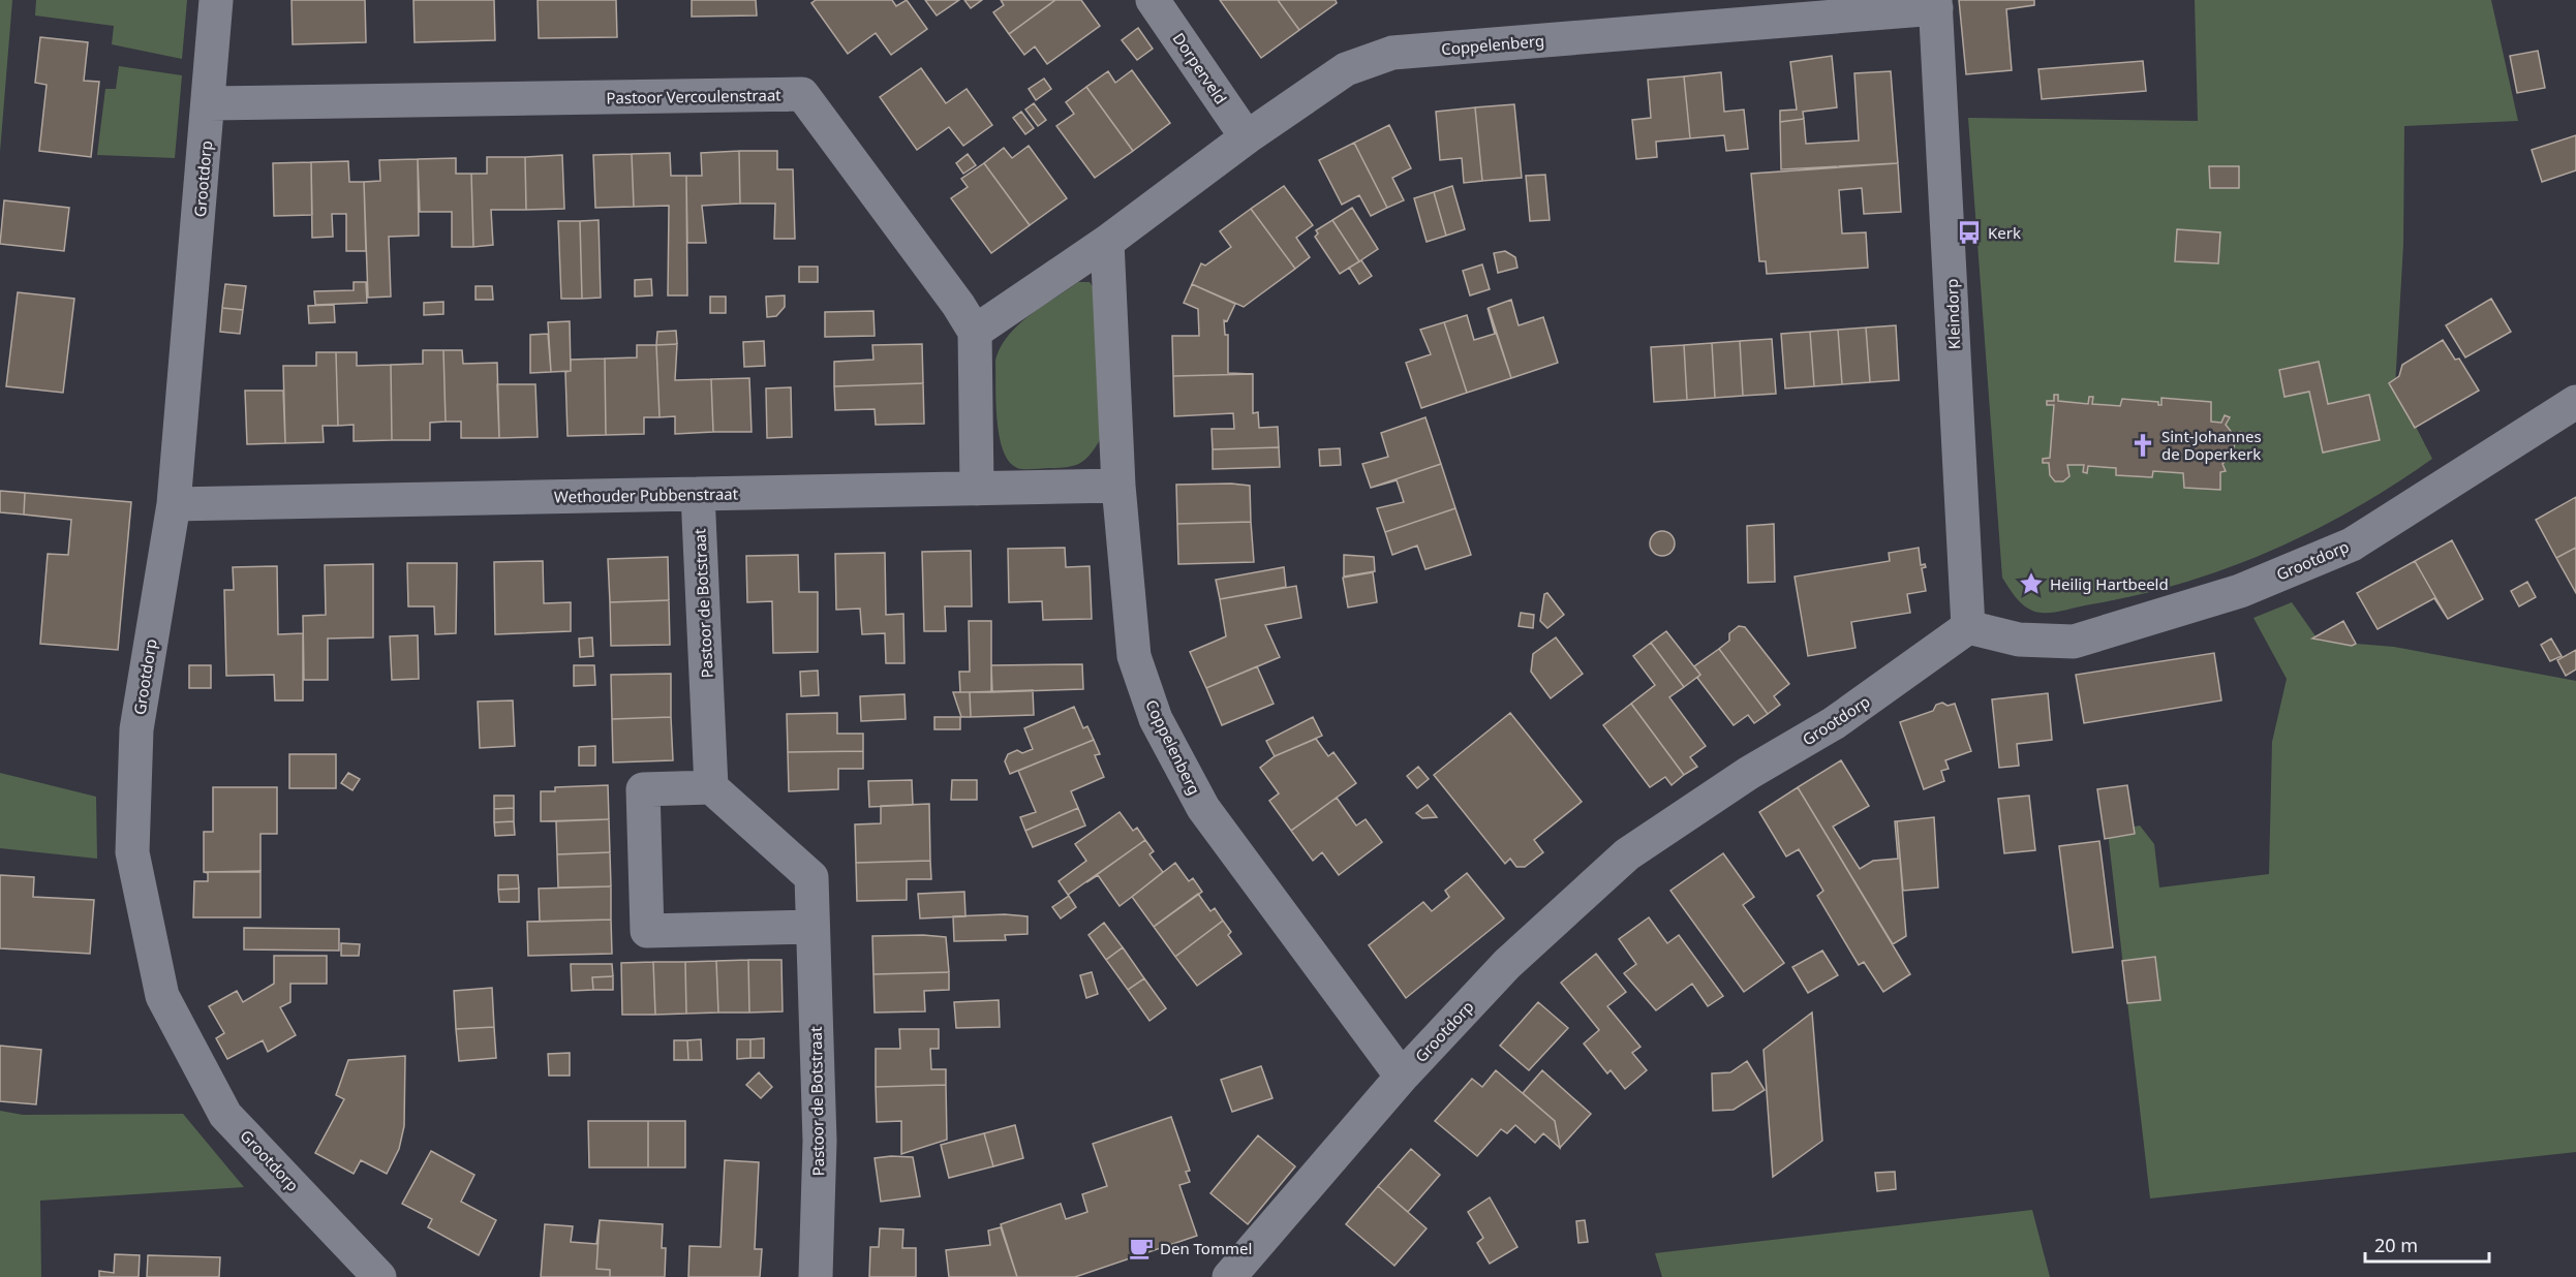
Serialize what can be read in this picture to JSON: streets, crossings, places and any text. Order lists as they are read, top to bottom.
{
  "streets": {
    "street": [
      "Coppelenberg",
      "Dorperveld",
      "Pastoor Vercoulenstraat",
      "Grootdorp",
      "Kleindorp",
      "Wethouder Pubbenstraat",
      "Pastoor de Botstraat"
    ]
  },
  "crossings": [
    ["Coppelenberg", "Dorperveld"],
    ["Coppelenberg", "Pastoor Vercoulenstraat"],
    ["Coppelenberg", "Grootdorp"],
    ["Coppelenberg", "Kleindorp"],
    ["Coppelenberg", "Wethouder Pubbenstraat"],
    ["Pastoor Vercoulenstraat", "Grootdorp"],
    ["Grootdorp", "Kleindorp"],
    ["Grootdorp", "Wethouder Pubbenstraat"],
    ["Wethouder Pubbenstraat", "Pastoor de Botstraat"]
  ],
  "places": {
    "bus stop": ["Kerk"],
    "church": ["Sint-Johannes de Doperkerk"],
    "place": ["Heilig Hartbeeld"],
    "cafe": ["Den Tommel"]
  },
  "scale_bar": "20 m"
}
